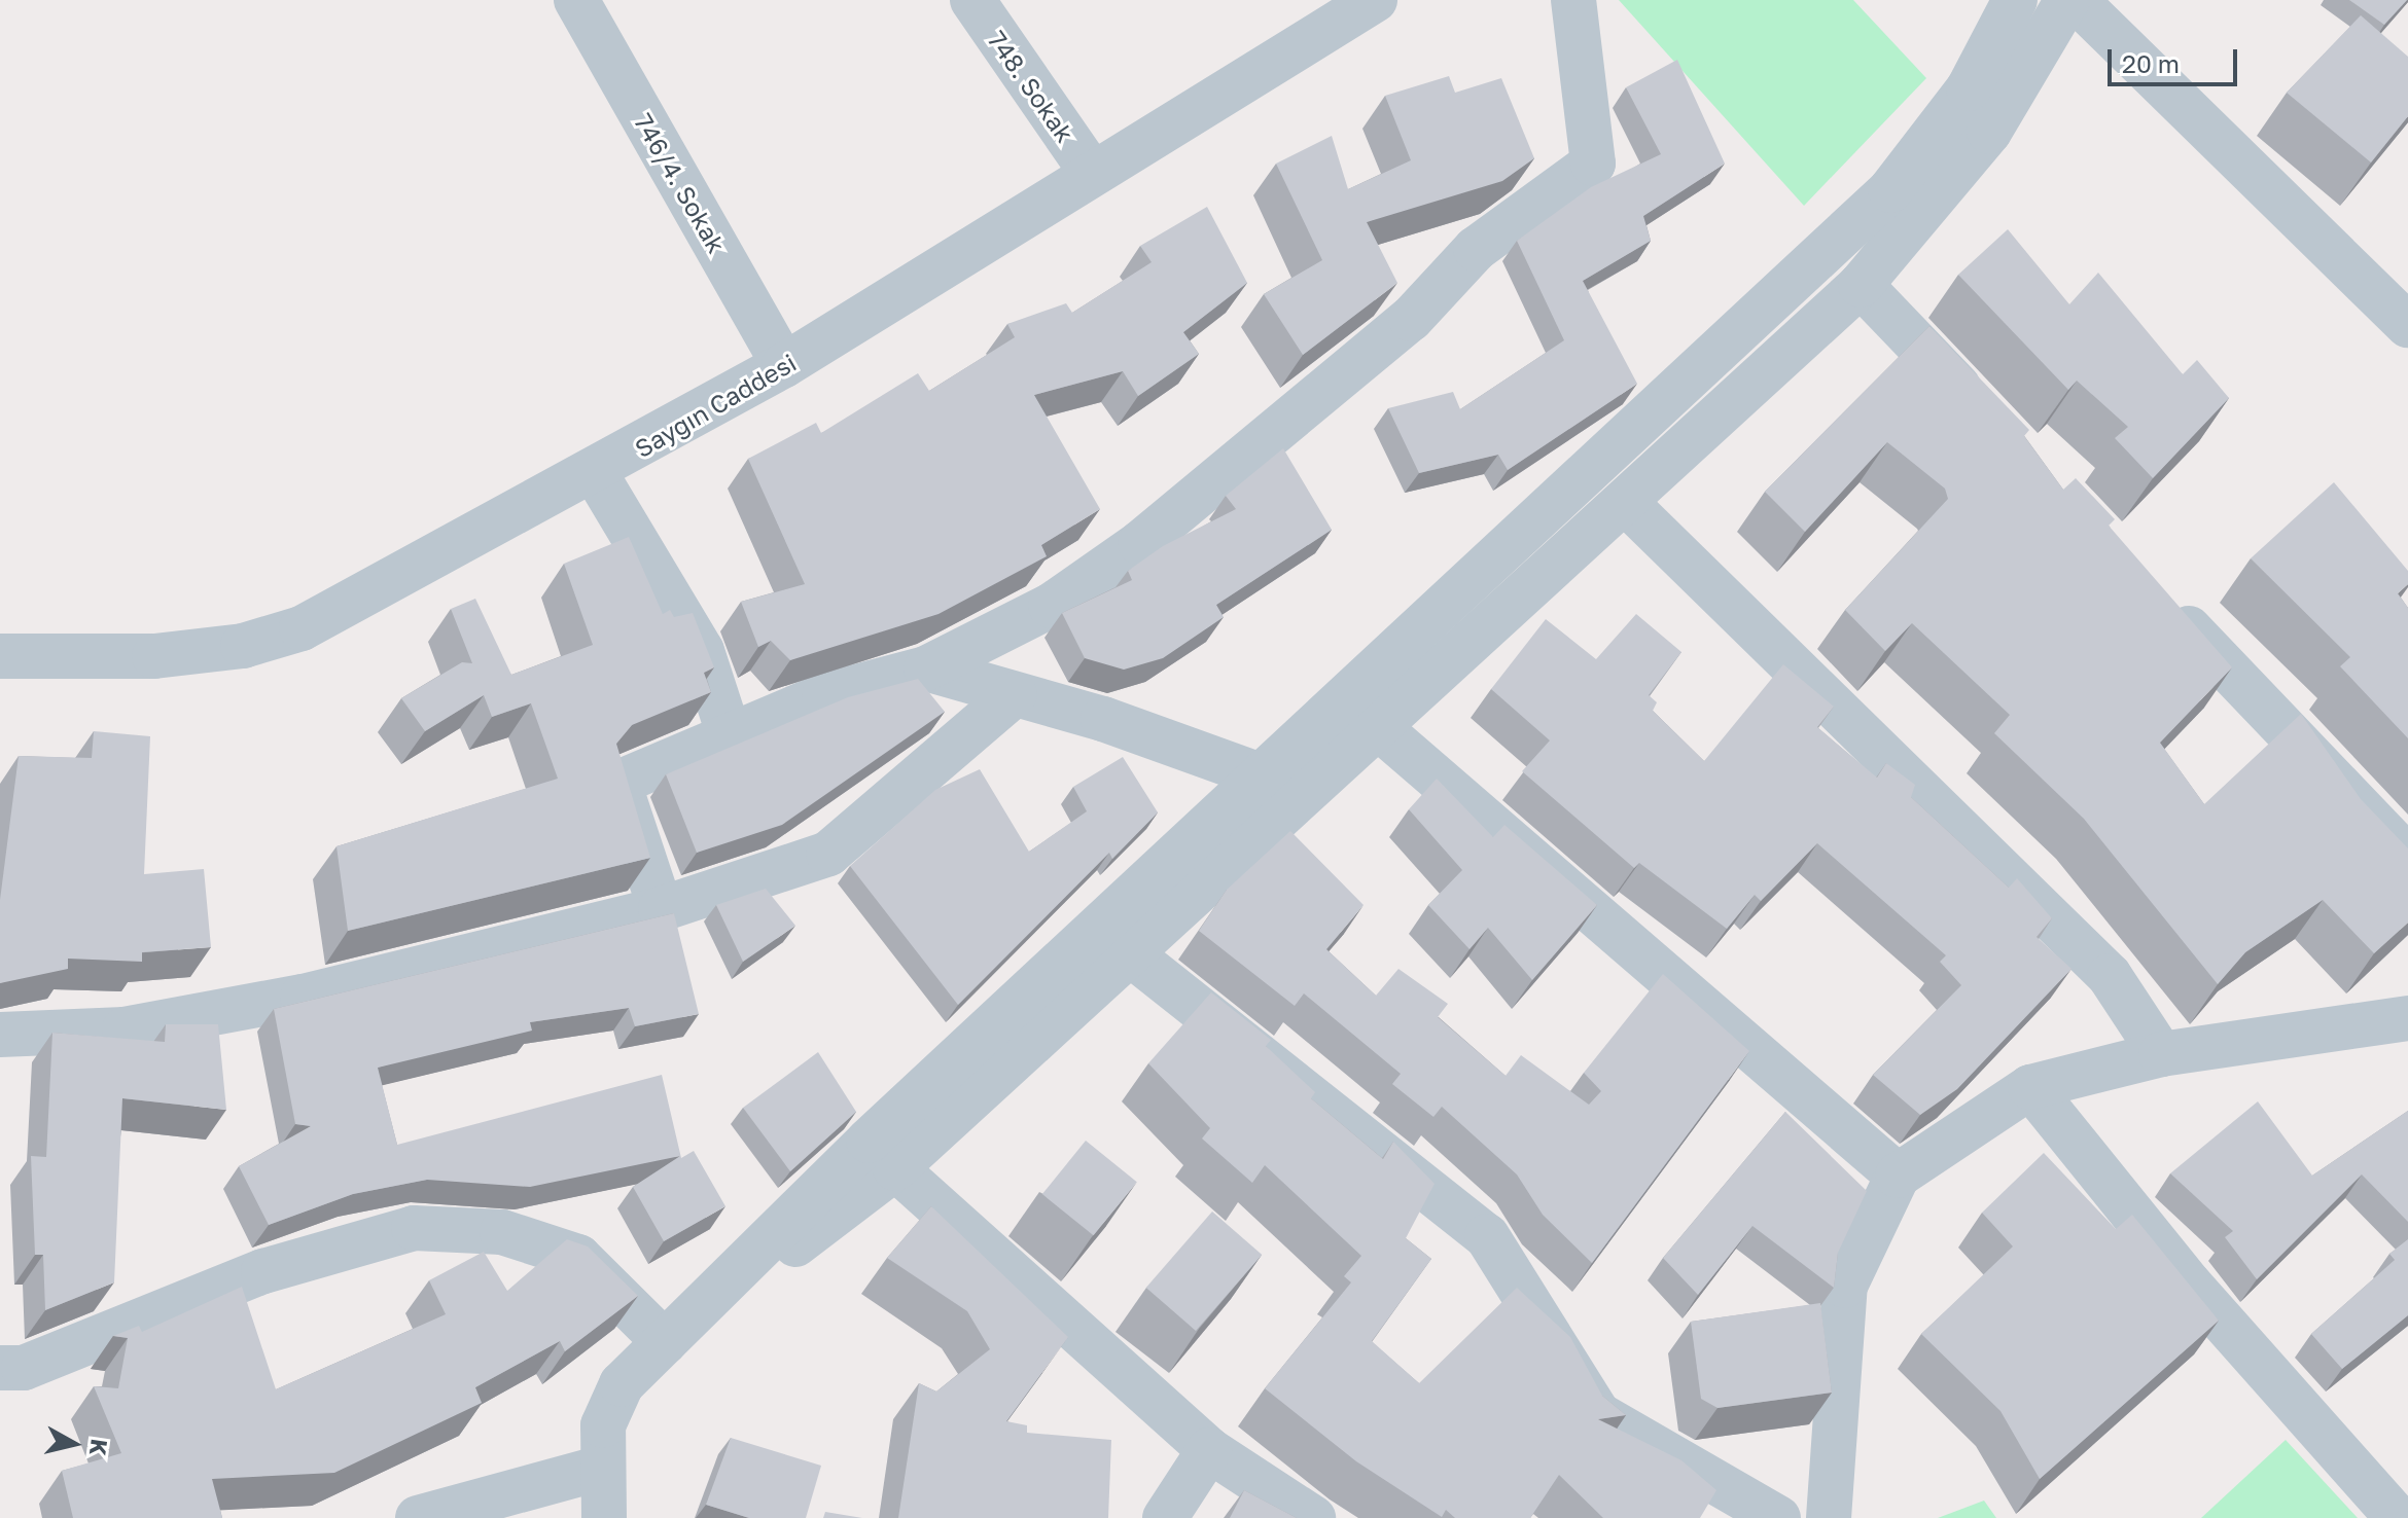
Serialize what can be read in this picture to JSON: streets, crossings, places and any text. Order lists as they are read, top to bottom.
{
  "streets": {
    "street": ["748. Sokak", "746/4. Sokak", "Saygın Caddesi"]
  },
  "crossings": [
    ["748. Sokak", "Saygın Caddesi"],
    ["746/4. Sokak", "Saygın Caddesi"]
  ],
  "scale_bar": "20 m",
  "north": "right"
}
